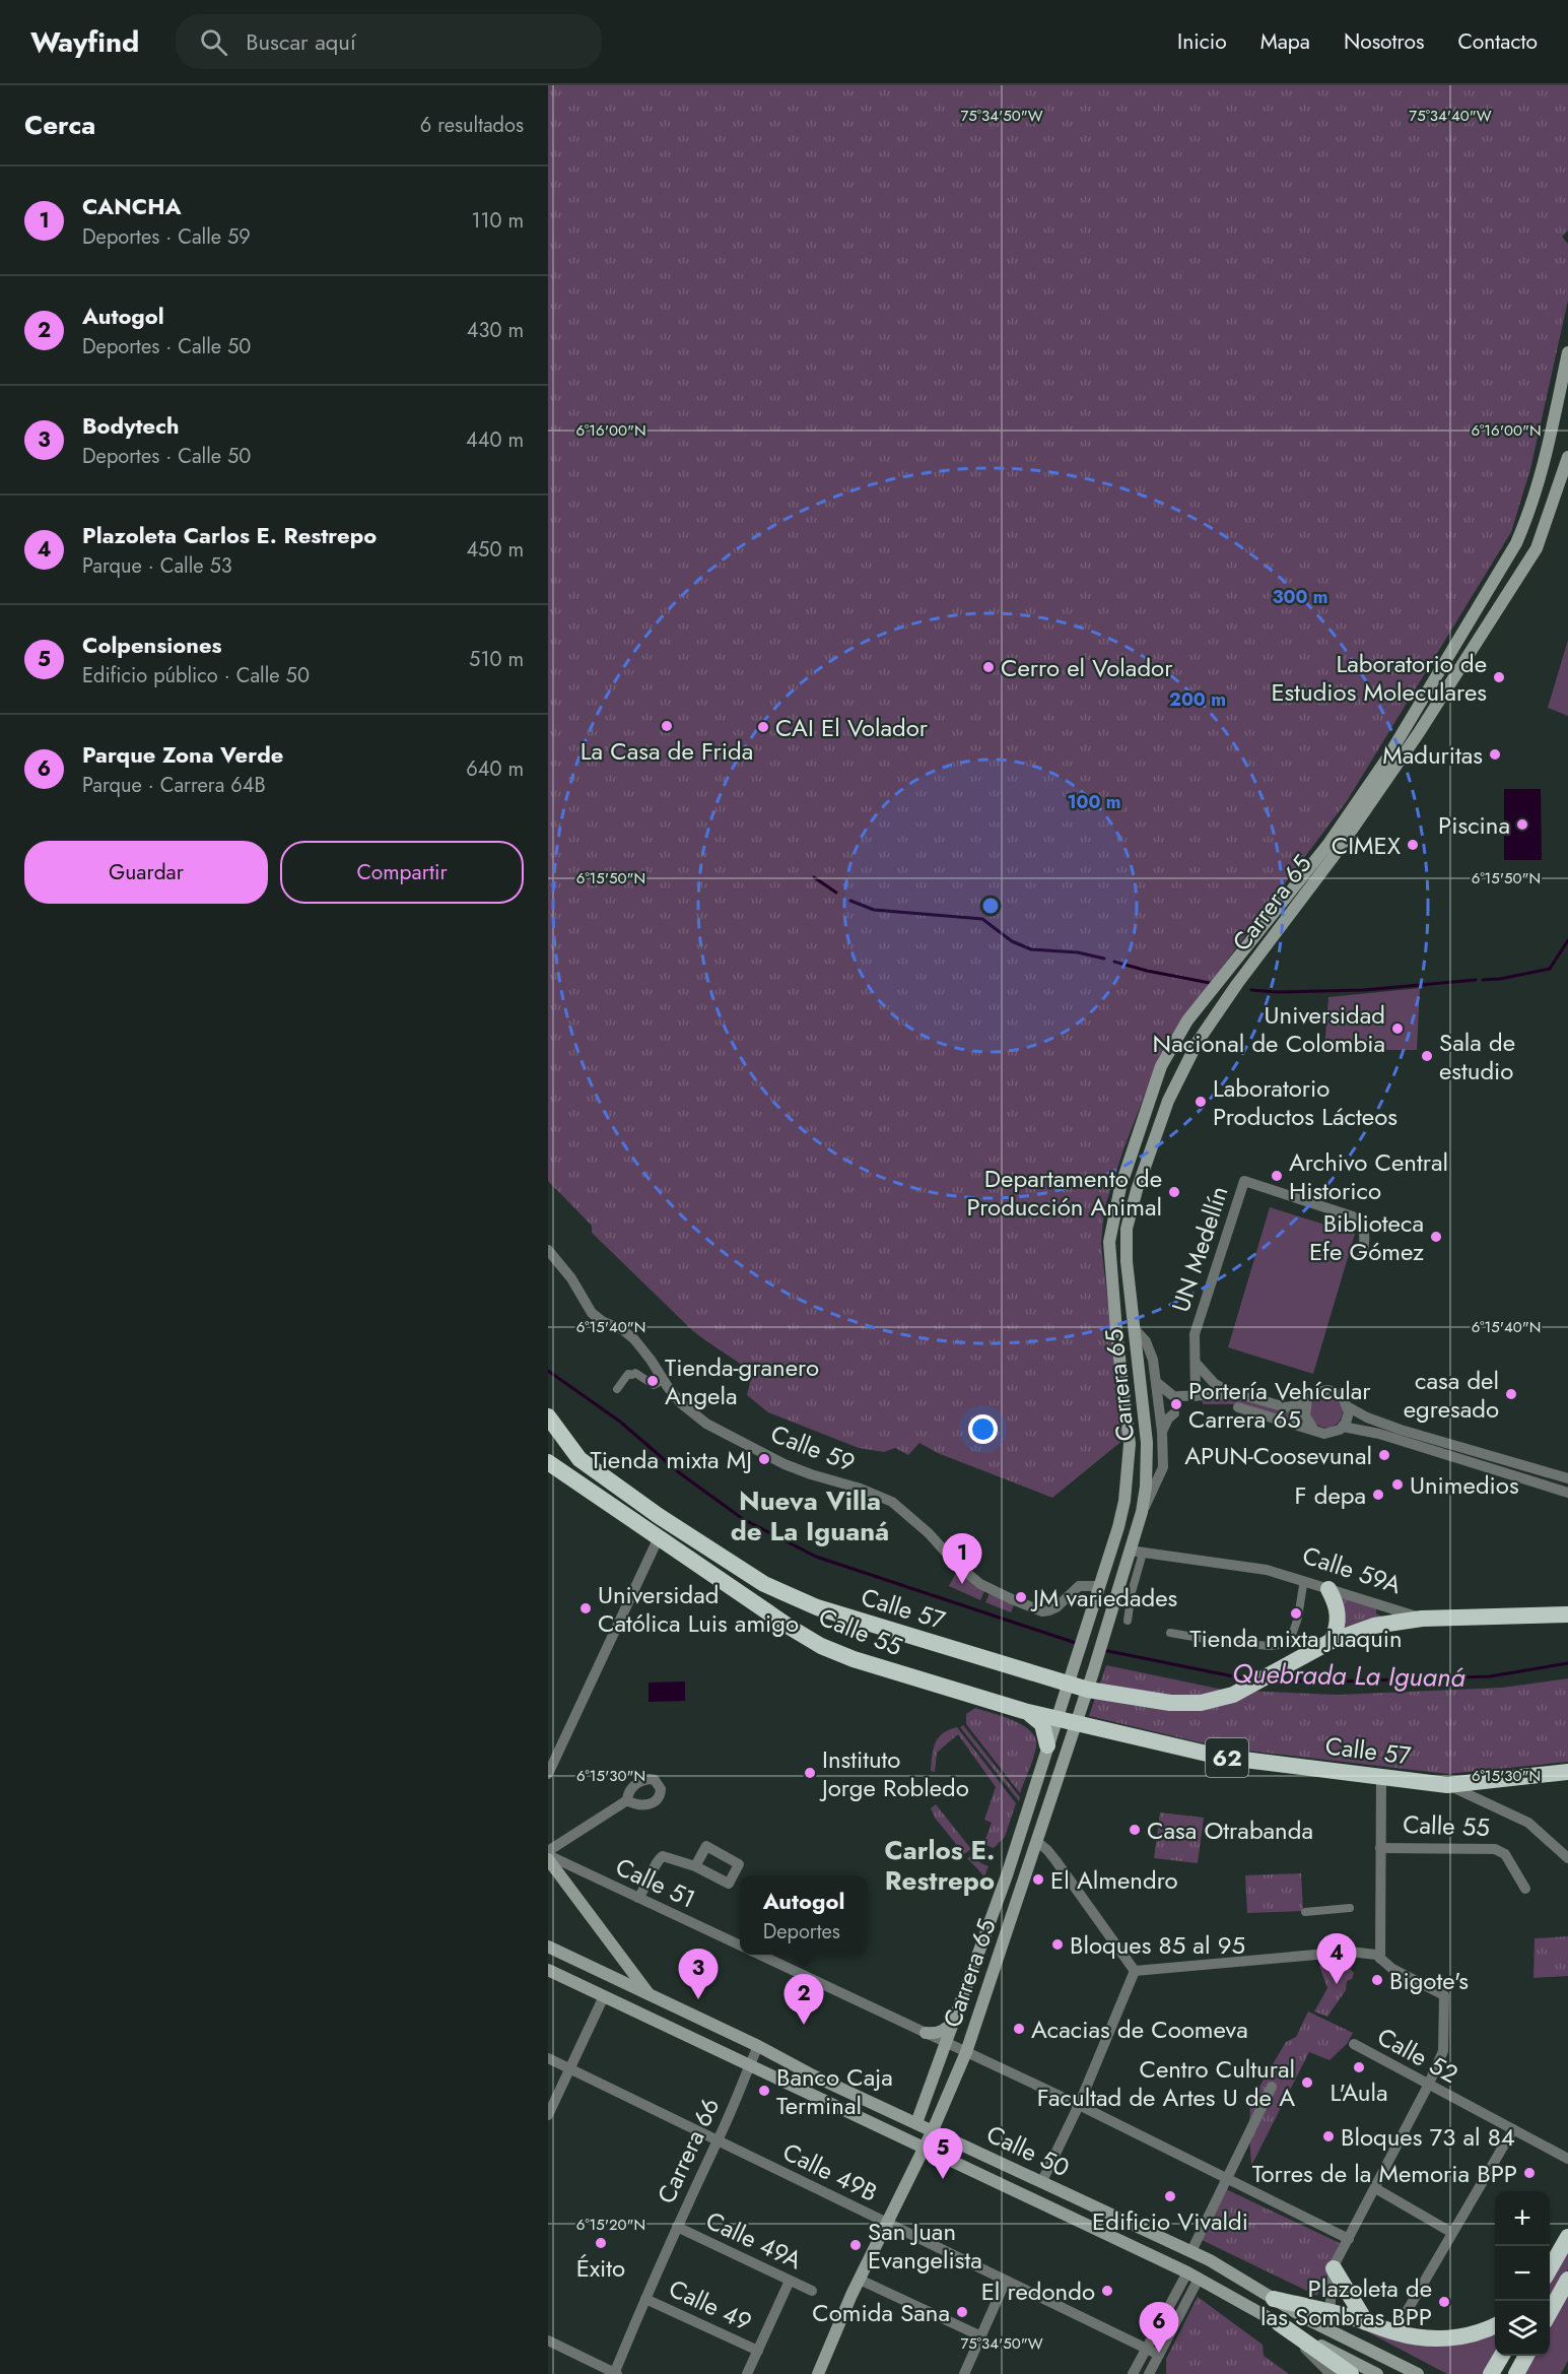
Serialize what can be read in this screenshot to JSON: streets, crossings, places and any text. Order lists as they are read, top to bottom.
{
  "streets": {
    "highway": [
      "Calle 59A",
      "Calle 57",
      "Calle 55",
      "62"
    ],
    "main road": ["Carrera 65", "Calle 50"],
    "street": [
      "UN Medellín",
      "Calle 59",
      "Calle 51",
      "Calle 52",
      "Carrera 66",
      "Calle 49B",
      "Calle 49A",
      "Calle 49"
    ]
  },
  "crossings": [
    ["Carrera 65", "Calle 59"],
    ["Carrera 65", "Calle 59A"],
    ["Carrera 65", "Calle 57"],
    ["Carrera 65", "Calle 55"],
    ["Carrera 65", "Calle 50"],
    ["Carrera 65", "Calle 49B"],
    ["Calle 59A", "Calle 57"],
    ["Calle 59A", "62"],
    ["Calle 57", "Calle 55"],
    ["Carrera 66", "Calle 50"],
    ["Carrera 66", "Calle 49B"],
    ["Carrera 66", "Calle 49A"],
    ["Carrera 66", "Calle 49"]
  ],
  "districts": ["Nueva Villa de La Iguaná", "Carlos E. Restrepo"],
  "water": ["Quebrada La Iguaná"],
  "places": [
    "Cerro el Volador",
    "Laboratorio de Estudios Moleculares",
    "La Casa de Frida",
    "CAI El Volador",
    "Maduritas",
    "Piscina",
    "CIMEX",
    "Universidad Nacional de Colombia",
    "Sala de estudio",
    "Laboratorio Productos Lácteos",
    "Archivo Central Historico",
    "Departamento de Producción Animal",
    "Biblioteca Efe Gómez",
    "Tienda-granero Angela",
    "casa del egresado",
    "Portería Vehícular Carrera 65",
    "APUN-Coosevunal",
    "Tienda mixta MJ",
    "Unimedios",
    "F depa",
    "JM variedades",
    "Universidad Católica Luis amigo",
    "Tienda mixta Juaquin",
    "Instituto Jorge Robledo",
    "Casa Otrabanda",
    "El Almendro",
    "Bloques 85 al 95",
    "Bigote's",
    "Acacias de Coomeva",
    "L'Aula",
    "Centro Cultural Facultad de Artes U de A",
    "Banco Caja Terminal",
    "Bloques 73 al 84",
    "Torres de la Memoria BPP",
    "Edificio Vivaldi",
    "Éxito",
    "San Juan Evangelista",
    "El redondo",
    "Plazoleta de las Sombras BPP",
    "Comida Sana"
  ],
  "page": {
    "header": "Wayfind",
    "search": "Buscar aquí",
    "nav": [
      "Inicio",
      "Mapa",
      "Nosotros",
      "Contacto"
    ],
    "heading": ["Cerca", "6 resultados"],
    "list": [
      {
        "mark": "1",
        "name": "CANCHA",
        "note": "Deportes · Calle 59",
        "value": "110 m"
      },
      {
        "mark": "2",
        "name": "Autogol",
        "note": "Deportes · Calle 50",
        "value": "430 m"
      },
      {
        "mark": "3",
        "name": "Bodytech",
        "note": "Deportes · Calle 50",
        "value": "440 m"
      },
      {
        "mark": "4",
        "name": "Plazoleta Carlos E. Restrepo",
        "note": "Parque · Calle 53",
        "value": "450 m"
      },
      {
        "mark": "5",
        "name": "Colpensiones",
        "note": "Edificio público · Calle 50",
        "value": "510 m"
      },
      {
        "mark": "6",
        "name": "Parque Zona Verde",
        "note": "Parque · Carrera 64B",
        "value": "640 m"
      }
    ],
    "buttons": ["Guardar", "Compartir"],
    "pins": [
      "1",
      "4",
      "3",
      "2",
      "5",
      "6"
    ],
    "popup": ["Autogol", "Deportes"],
    "map_buttons": ["+", "−"]
  },
  "coordinates": [
    "75°34'50\"W",
    "75°34'40\"W",
    "6°16'00\"N",
    "6°15'50\"N",
    "6°15'40\"N",
    "6°15'30\"N",
    "6°15'20\"N"
  ],
  "rings": ["300 m", "200 m", "100 m"]
}
